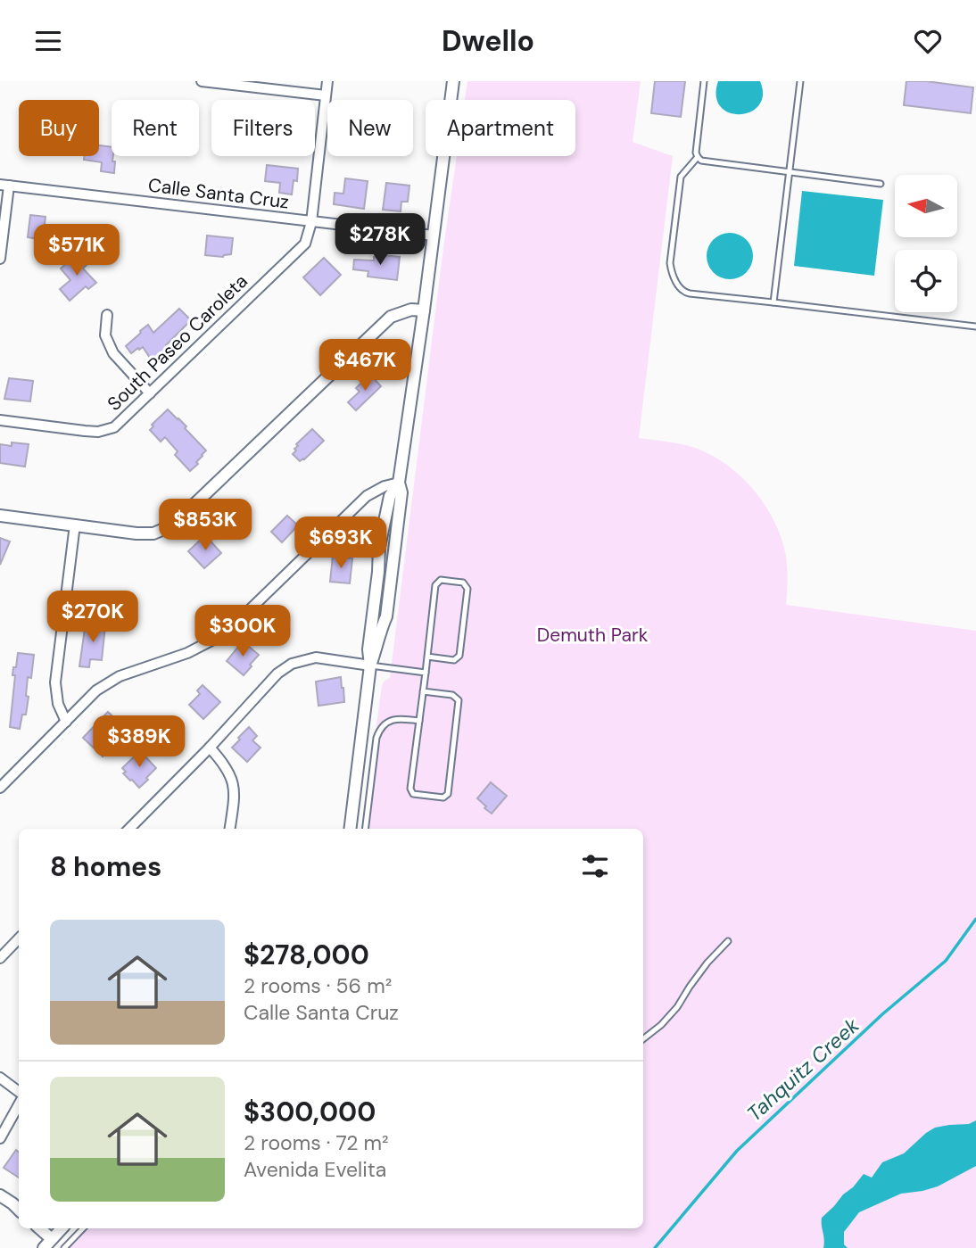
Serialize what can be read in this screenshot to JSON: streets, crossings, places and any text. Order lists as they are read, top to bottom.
{
  "streets": {
    "street": ["Calle Santa Cruz", "South Paseo Caroleta"]
  },
  "crossings": [
    ["Calle Santa Cruz", "South Paseo Caroleta"]
  ],
  "water": ["Tahquitz Creek"],
  "parks": ["Demuth Park"],
  "north": "left",
  "page": {
    "header": "Dwello",
    "chip": [
      "Buy",
      "Rent",
      "Filters",
      "New",
      "Apartment"
    ],
    "price": [
      "$278K",
      "$571K",
      "$467K",
      "$853K",
      "$693K",
      "$270K",
      "$300K",
      "$389K"
    ],
    "heading": "8 homes",
    "list": [
      {
        "name": "$278,000",
        "note": "2 rooms · 56 m² · Calle Santa Cruz"
      },
      {
        "name": "$300,000",
        "note": "2 rooms · 72 m² · Avenida Evelita"
      }
    ]
  }
}
